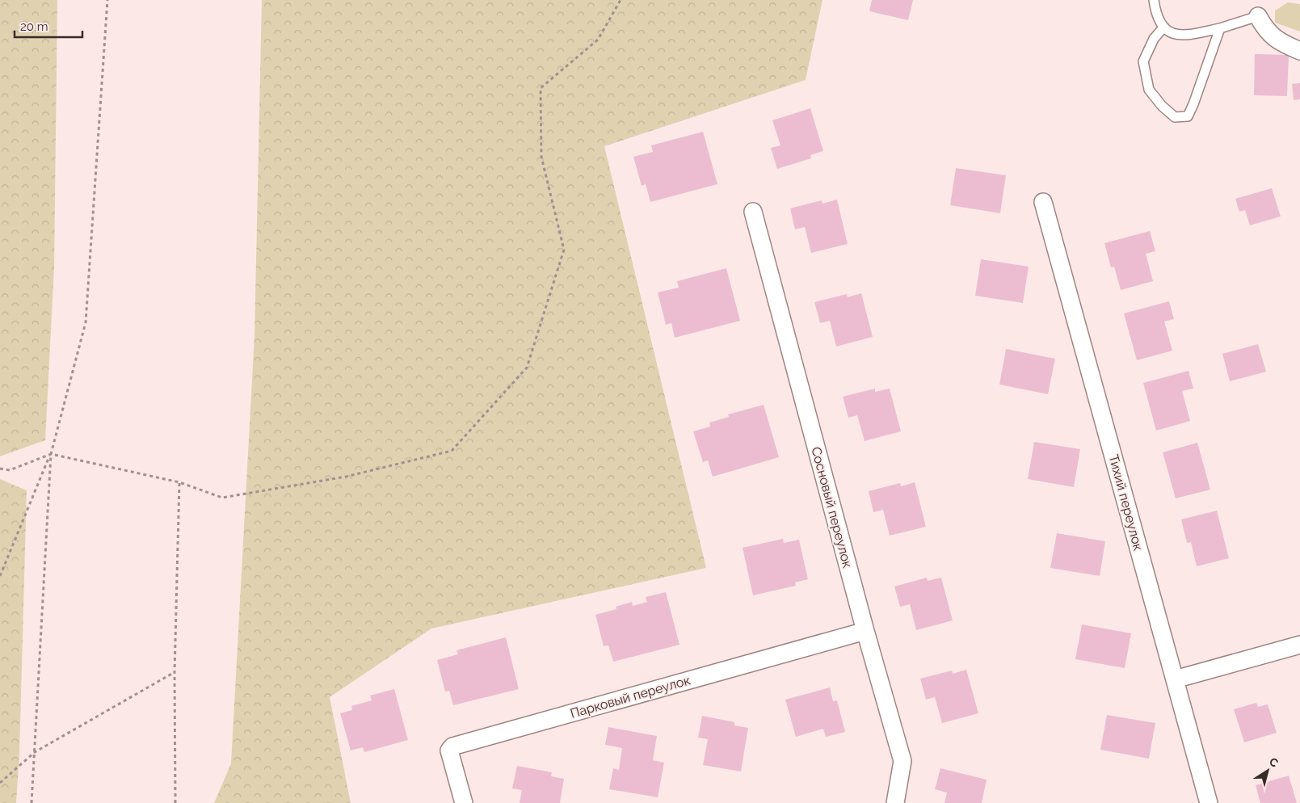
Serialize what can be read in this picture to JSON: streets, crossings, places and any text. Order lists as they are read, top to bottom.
{
  "streets": {
    "street": ["Тихий переулок", "Сосновый переулок", "Парковый переулок"]
  },
  "crossings": [
    ["Сосновый переулок", "Парковый переулок"]
  ],
  "scale_bar": "20 m",
  "north": "top right"
}
